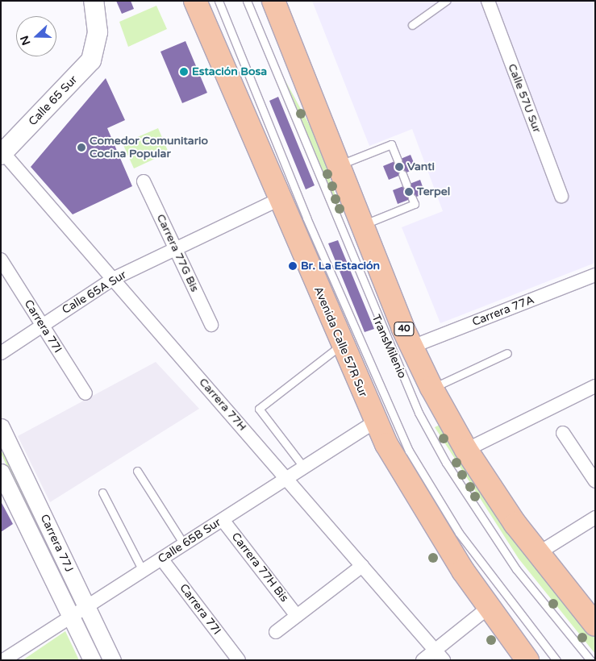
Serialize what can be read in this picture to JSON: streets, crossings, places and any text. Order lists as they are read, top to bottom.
{
  "streets": {
    "highway": ["40", "Avenida Calle 57R Sur"],
    "main road": ["Calle 65 Sur"],
    "street": [
      "Calle 57U Sur",
      "Carrera 77G Bis",
      "Calle 65A Sur",
      "Carrera 77A",
      "Carrera 77I",
      "Carrera 77H",
      "Calle 65B Sur",
      "Carrera 77J",
      "Carrera 77H Bis"
    ],
    "lane": ["TransMilenio"]
  },
  "crossings": [
    ["Calle 65 Sur", "Carrera 77H"],
    ["Carrera 77G Bis", "Calle 65A Sur"],
    ["Calle 65A Sur", "Carrera 77I"],
    ["Calle 65A Sur", "Avenida Calle 57R Sur"],
    ["Calle 65A Sur", "Carrera 77H"],
    ["Carrera 77A", "40"],
    ["Carrera 77I", "Calle 65B Sur"],
    ["Avenida Calle 57R Sur", "Calle 65B Sur"],
    ["Carrera 77H", "Calle 65B Sur"],
    ["Calle 65B Sur", "Carrera 77J"],
    ["Calle 65B Sur", "Carrera 77H Bis"]
  ],
  "places": [
    "Estación Bosa",
    "Comedor Comunitario Cocina Popular",
    "Vanti",
    "Terpel",
    "Br. La Estación"
  ],
  "north": "left"
}
